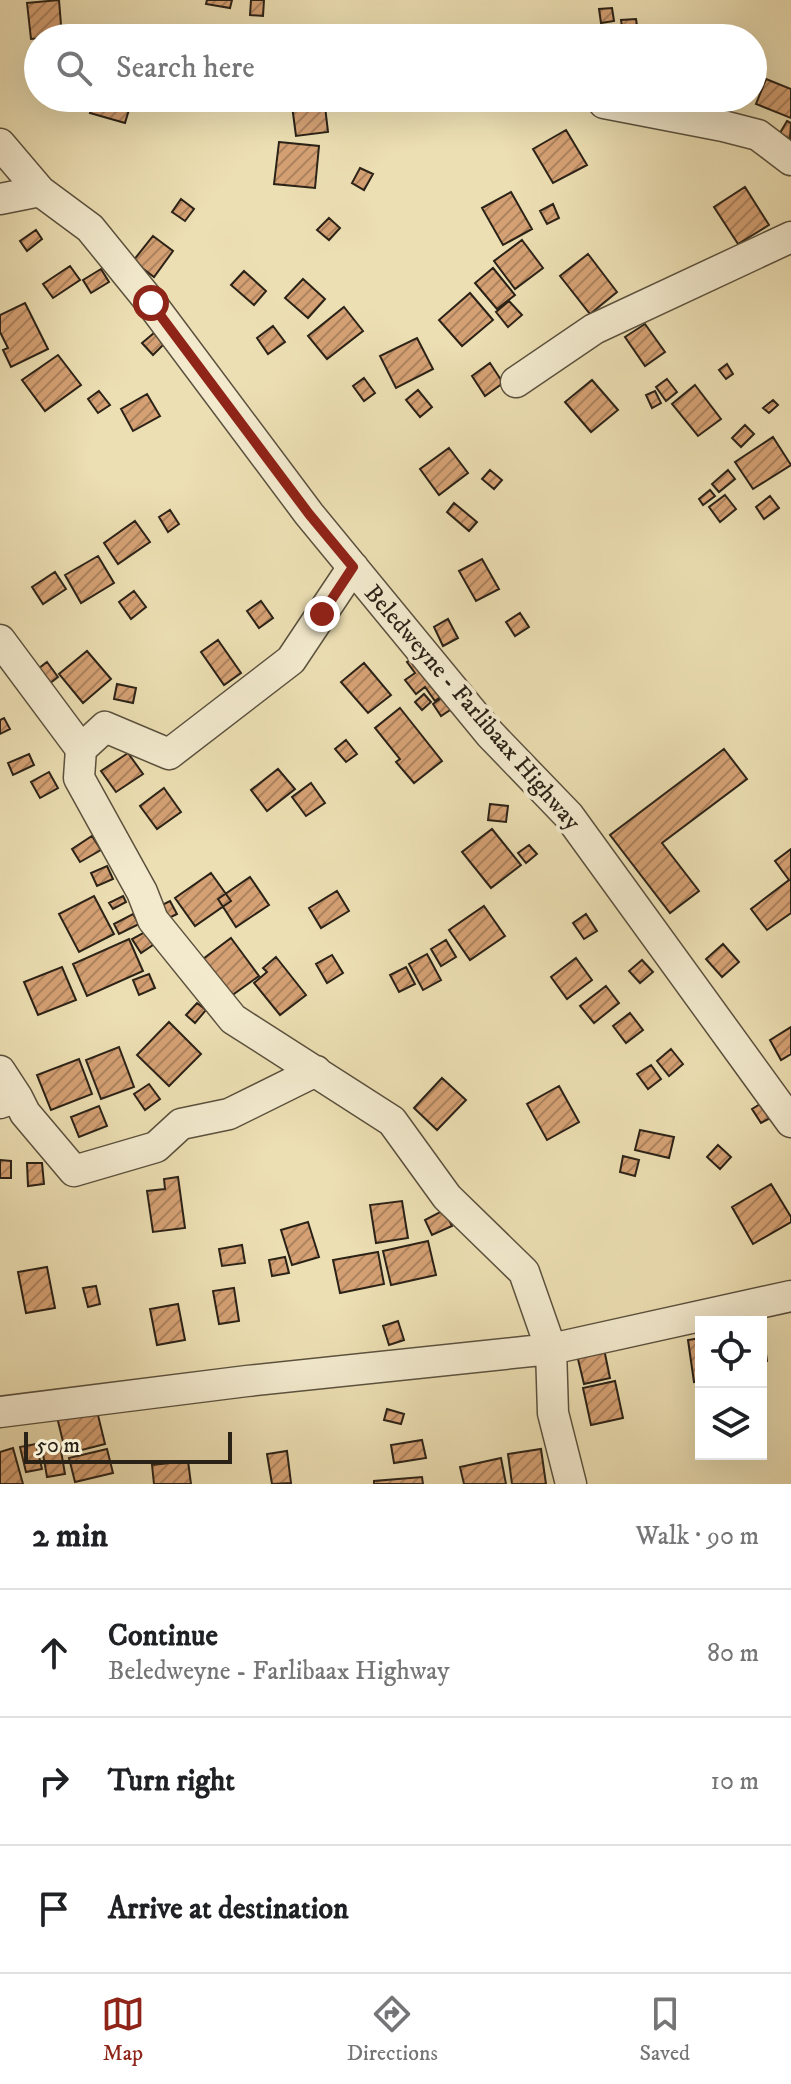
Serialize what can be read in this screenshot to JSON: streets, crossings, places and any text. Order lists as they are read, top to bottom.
{
  "streets": {
    "street": ["Beledweyne - Farlibaax Highway"]
  },
  "scale_bar": "50 m",
  "page": {
    "search": "Search here",
    "scale": "50 m",
    "heading": ["2 min", "Walk · 90 m"],
    "list": [
      ["Continue", "Beledweyne - Farlibaax Highway", "80 m"],
      ["Turn right", "10 m"],
      "Arrive at destination"
    ],
    "nav": ["Map", "Directions", "Saved"]
  }
}
